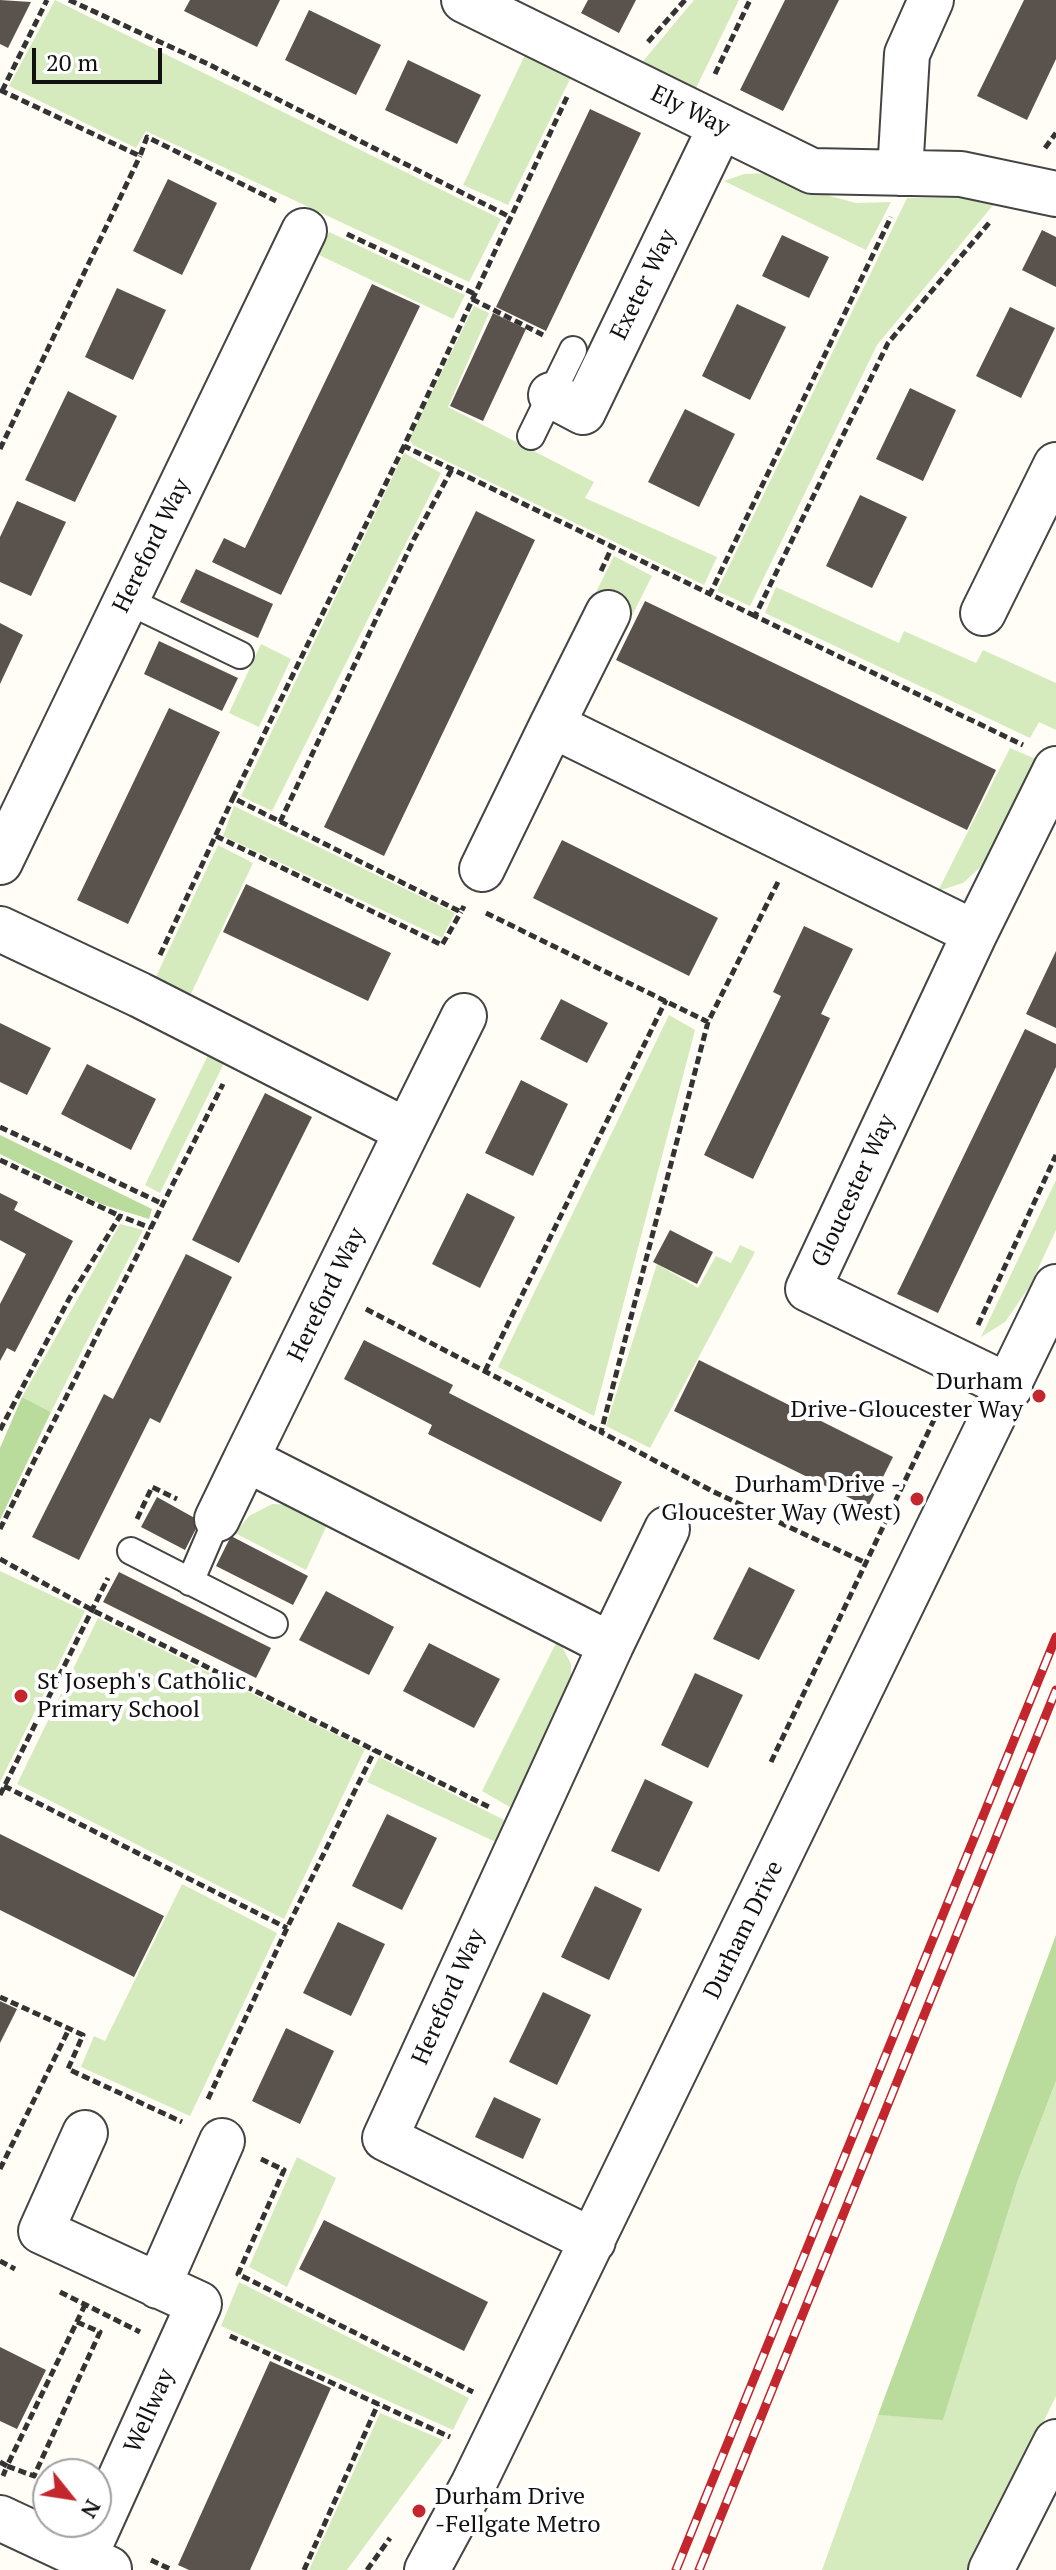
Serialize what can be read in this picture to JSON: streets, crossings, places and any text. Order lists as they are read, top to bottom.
{
  "streets": {
    "street": [
      "Ely Way",
      "Exeter Way",
      "Hereford Way",
      "Gloucester Way",
      "Durham Drive",
      "Wellway"
    ]
  },
  "crossings": [
    ["Ely Way", "Exeter Way"],
    ["Hereford Way", "Durham Drive"],
    ["Gloucester Way", "Durham Drive"]
  ],
  "places": [
    "Durham Drive-Gloucester Way",
    "Durham Drive - Gloucester Way (West)",
    "St Joseph's Catholic Primary School",
    "Durham Drive -Fellgate Metro"
  ],
  "scale_bar": "20 m",
  "north": "bottom right"
}
